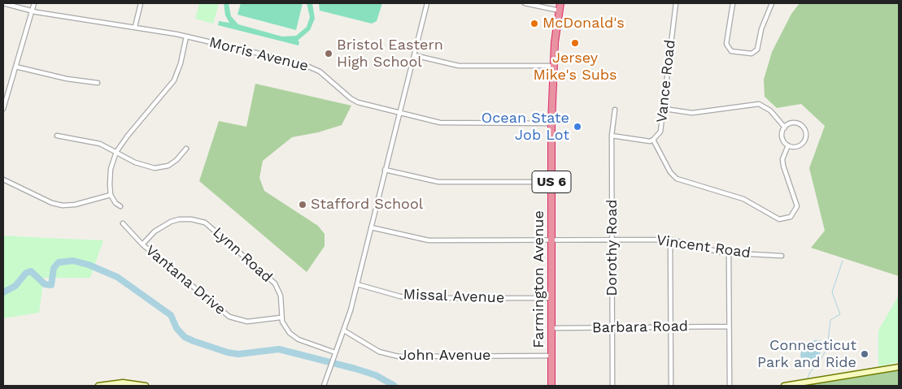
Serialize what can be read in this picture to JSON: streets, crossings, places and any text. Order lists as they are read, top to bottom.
{
  "streets": {
    "highway": ["US 6", "Farmington Avenue"],
    "street": [
      "Morris Avenue",
      "Vance Road",
      "Vincent Road",
      "Dorothy Road",
      "Lynn Road",
      "Vantana Drive",
      "Missal Avenue",
      "Barbara Road",
      "John Avenue"
    ]
  },
  "crossings": [
    ["Morris Avenue", "Farmington Avenue"],
    ["Vance Road", "Dorothy Road"],
    ["Vincent Road", "Dorothy Road"],
    ["Vincent Road", "Farmington Avenue"],
    ["Dorothy Road", "Barbara Road"],
    ["Lynn Road", "Vantana Drive"],
    ["Farmington Avenue", "Missal Avenue"],
    ["Farmington Avenue", "Barbara Road"],
    ["Farmington Avenue", "John Avenue"]
  ],
  "places": [
    "McDonald's",
    "Jersey Mike's Subs",
    "Bristol Eastern High School",
    "Ocean State Job Lot",
    "Stafford School",
    "Connecticut Park and Ride"
  ]
}
